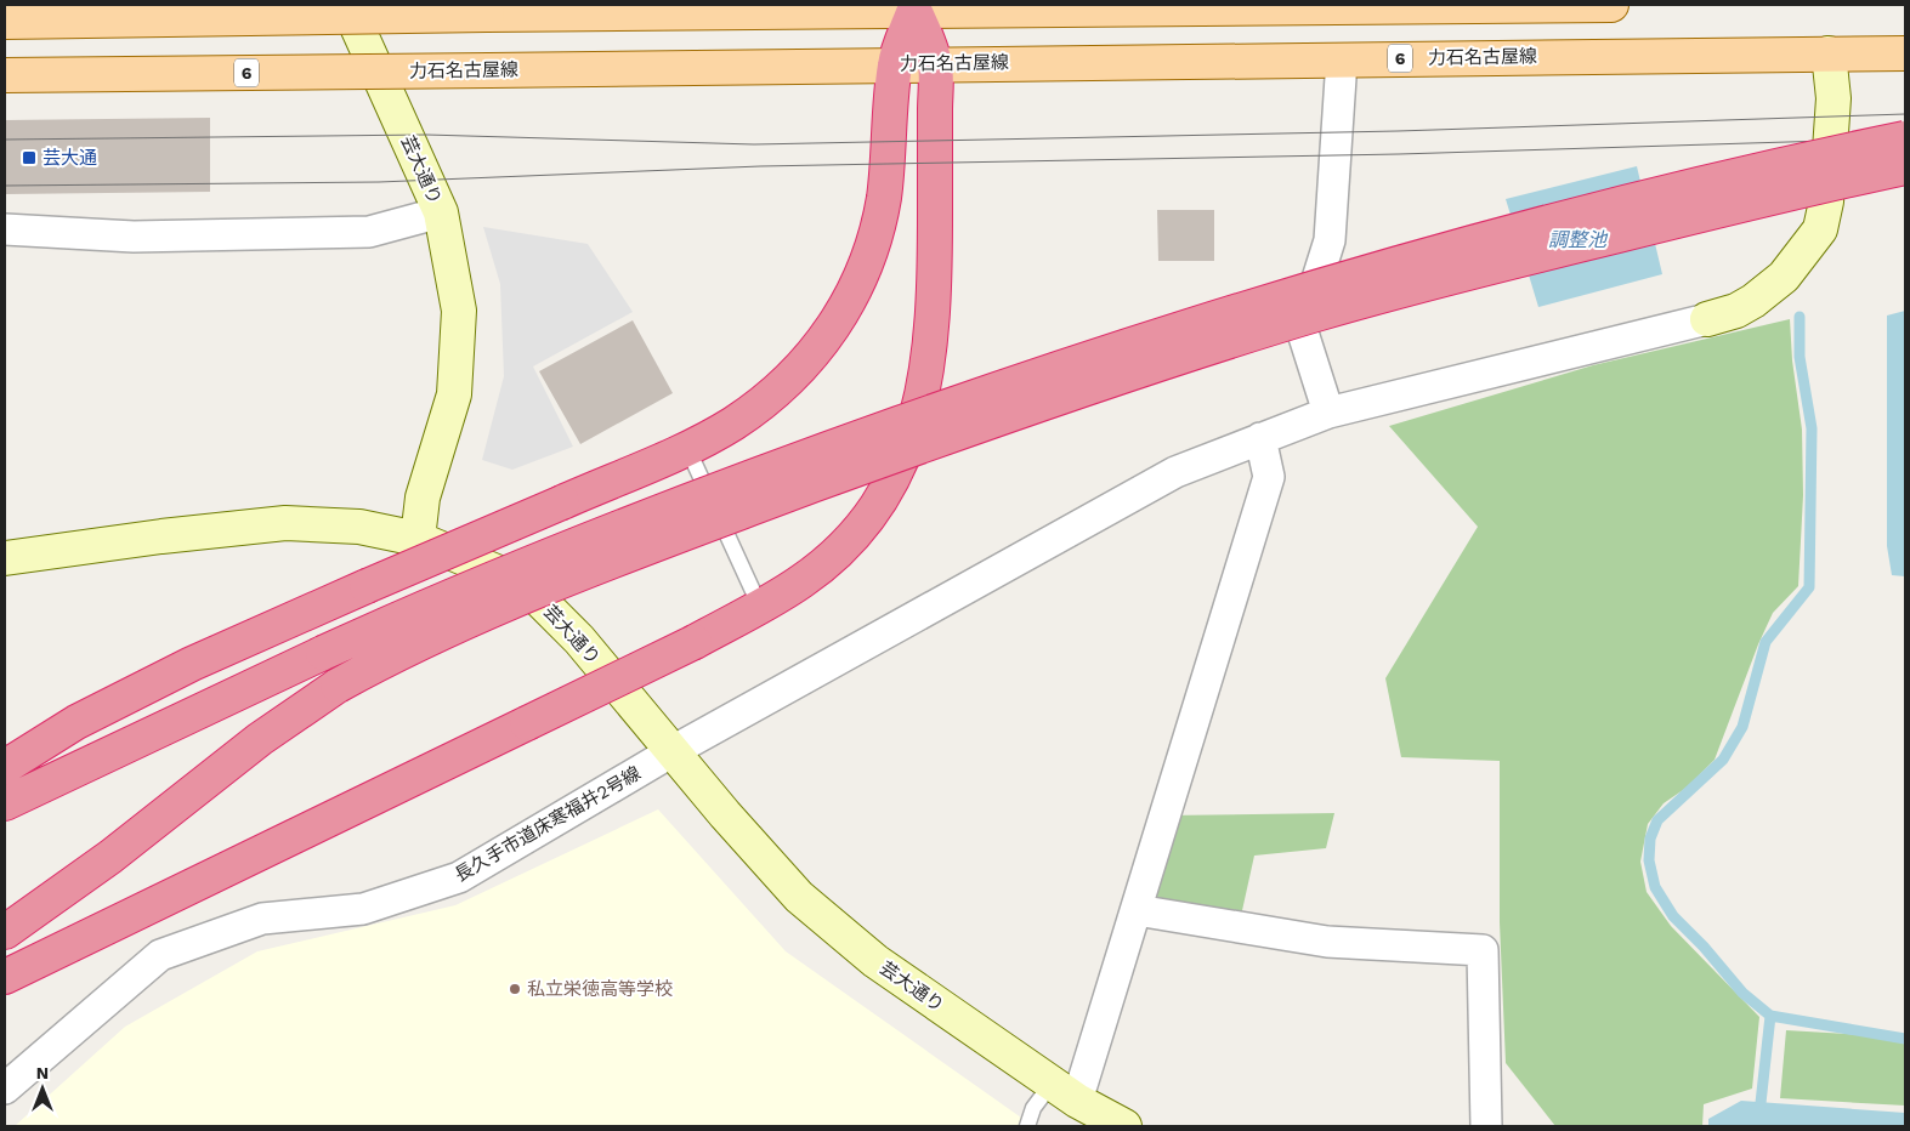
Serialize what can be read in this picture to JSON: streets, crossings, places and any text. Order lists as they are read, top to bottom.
{
  "streets": {
    "main road": ["力石名古屋線", "6"],
    "street": ["芸大通り", "長久手市道床寒福井2号線"]
  },
  "crossings": [
    ["芸大通り", "長久手市道床寒福井2号線"]
  ],
  "water": ["調整池"],
  "places": {
    "transit": ["芸大通"],
    "other": ["私立栄徳高等学校"]
  },
  "north": "top"
}
